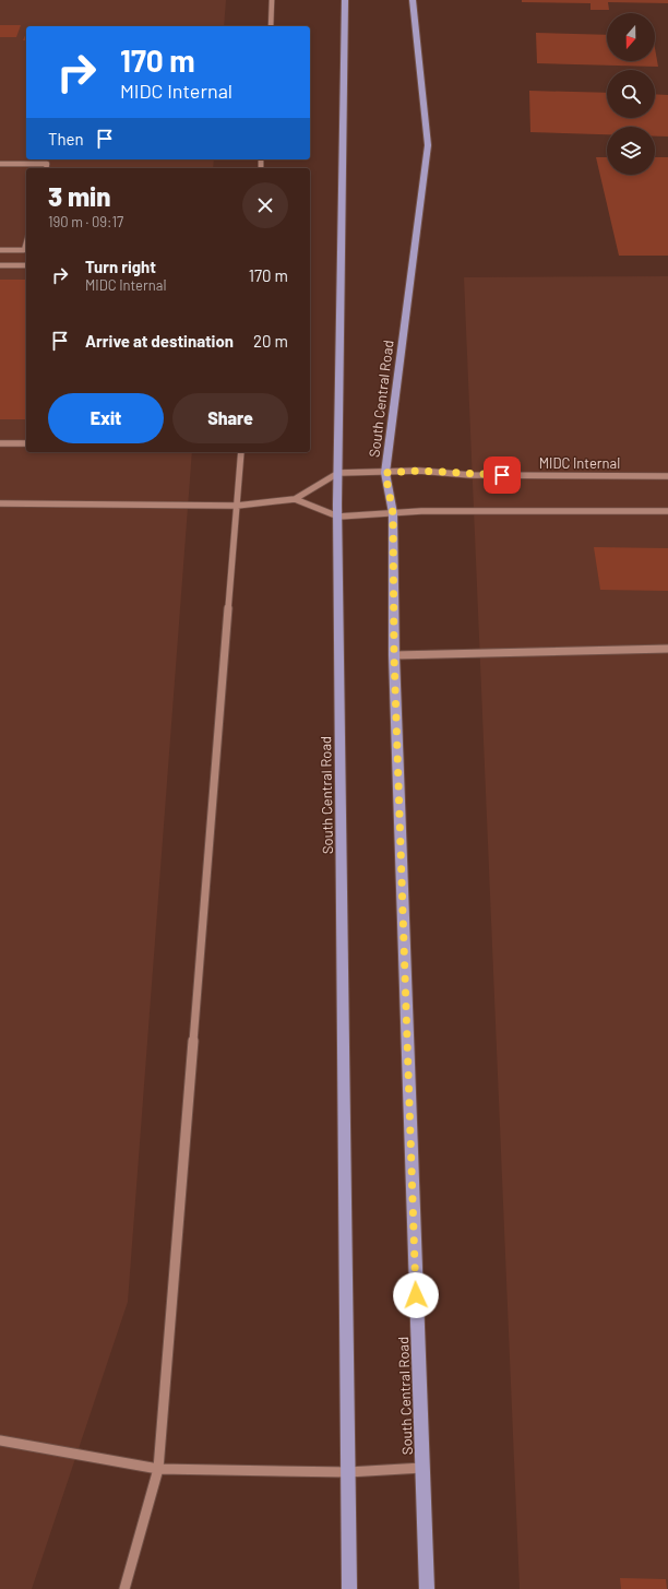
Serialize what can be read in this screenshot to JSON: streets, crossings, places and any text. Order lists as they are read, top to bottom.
{
  "streets": {
    "main road": ["South Central Road"],
    "street": ["MIDC Internal"]
  },
  "crossings": [
    ["South Central Road", "MIDC Internal"]
  ],
  "north": "bottom",
  "page": {
    "turn": ["170 m", "MIDC Internal"],
    "then": "Then",
    "heading": ["3 min", "190 m · 09:17"],
    "list": [
      {
        "name": "Turn right",
        "note": "MIDC Internal",
        "value": "170 m"
      },
      {
        "name": "Arrive at destination",
        "value": "20 m"
      }
    ],
    "buttons": ["Exit", "Share"]
  }
}
